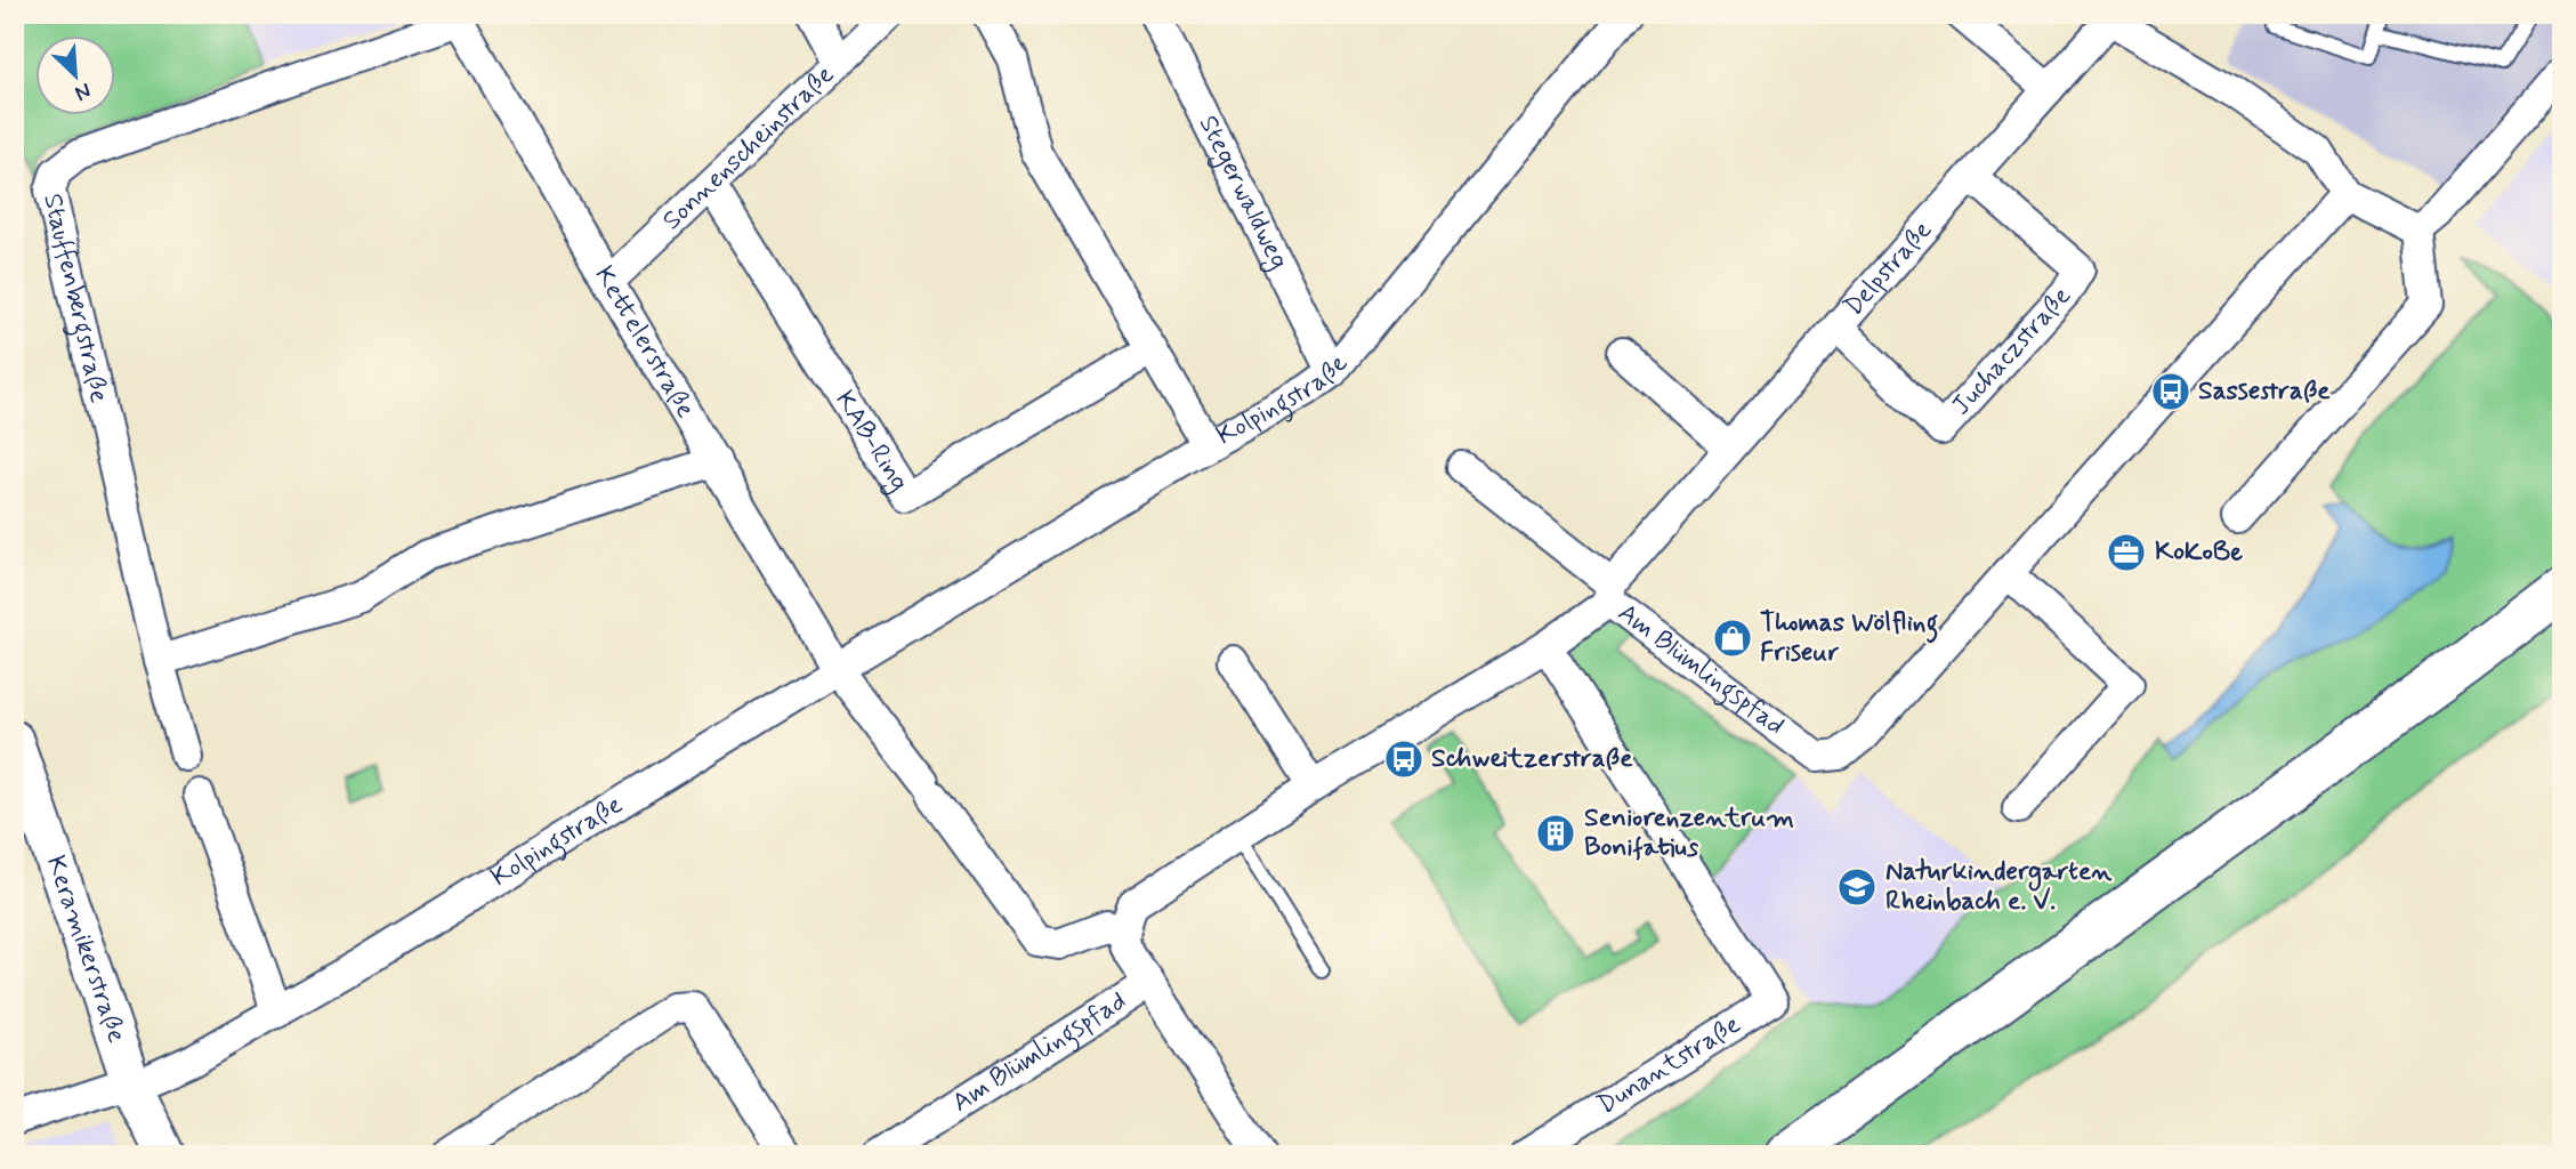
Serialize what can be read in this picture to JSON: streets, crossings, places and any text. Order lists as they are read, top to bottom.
{
  "streets": {
    "street": [
      "Sonnenscheinstraße",
      "Stegerwaldweg",
      "Delpstraße",
      "Stauffenbergstraße",
      "Kettelerstraße",
      "Juchaczstraße",
      "Kolpingstraße",
      "KAB-Ring",
      "Am Blümlingspfad",
      "Keramikerstraße",
      "Dunantstraße"
    ]
  },
  "crossings": [
    ["Sonnenscheinstraße", "Kettelerstraße"],
    ["Sonnenscheinstraße", "KAB-Ring"],
    ["Stegerwaldweg", "Kolpingstraße"],
    ["Delpstraße", "Juchaczstraße"],
    ["Delpstraße", "Am Blümlingspfad"],
    ["Stauffenbergstraße", "Kettelerstraße"],
    ["Kettelerstraße", "Kolpingstraße"],
    ["Kolpingstraße", "Keramikerstraße"],
    ["Am Blümlingspfad", "Dunantstraße"]
  ],
  "places": {
    "bus stop": ["Sassestraße", "Schweitzerstraße"],
    "office": ["KoKoBe"],
    "shop": ["Thomas Wölfling Friseur"],
    "building": ["Seniorenzentrum Bonifatius"],
    "school or university": ["Naturkindergarten Rheinbach e. V."]
  },
  "north": "bottom right"
}
